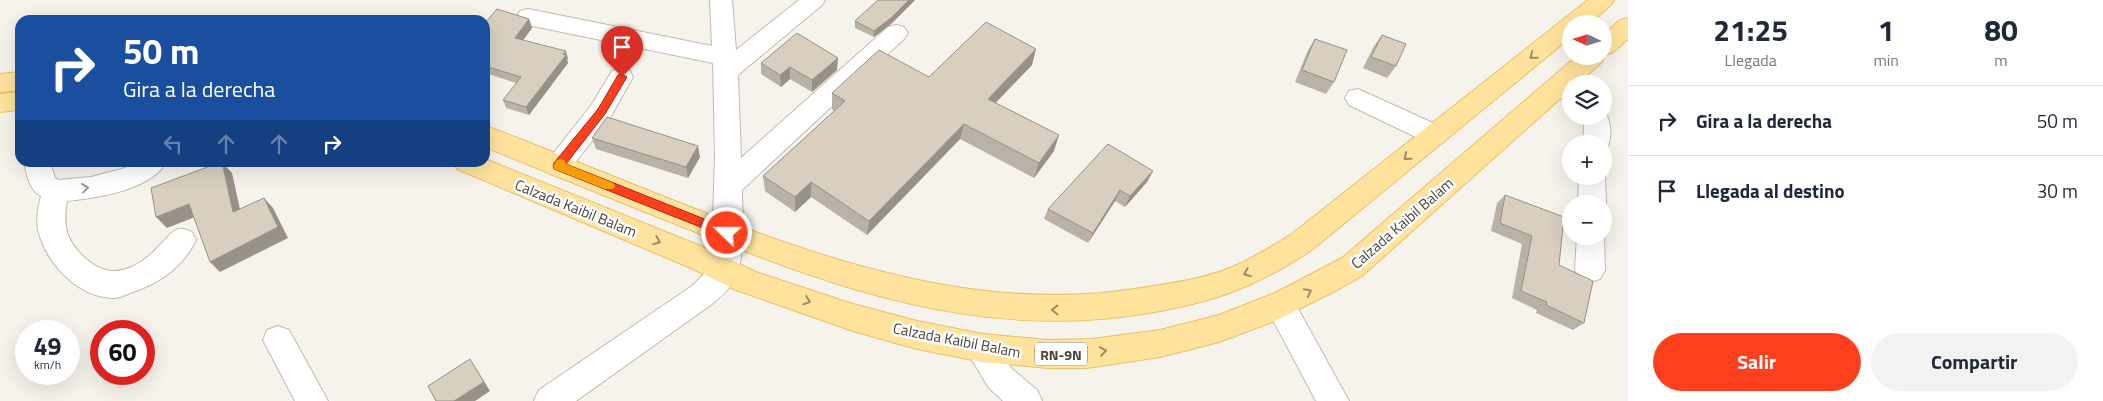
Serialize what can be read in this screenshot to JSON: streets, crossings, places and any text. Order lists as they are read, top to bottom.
{
  "streets": {
    "main road": ["Calzada Kaibil Balam", "RN-9N"]
  },
  "north": "left",
  "page": {
    "eta": [
      "21:25",
      "Llegada",
      "1",
      "min",
      "80",
      "m"
    ],
    "map_buttons": ["+", "−"],
    "turn": ["50 m", "Gira a la derecha"],
    "list": [
      {
        "name": "Gira a la derecha",
        "value": "50 m"
      },
      {
        "name": "Llegada al destino",
        "value": "30 m"
      }
    ],
    "speed": "49 km/h",
    "limit": "60",
    "buttons": ["Salir", "Compartir"]
  }
}
